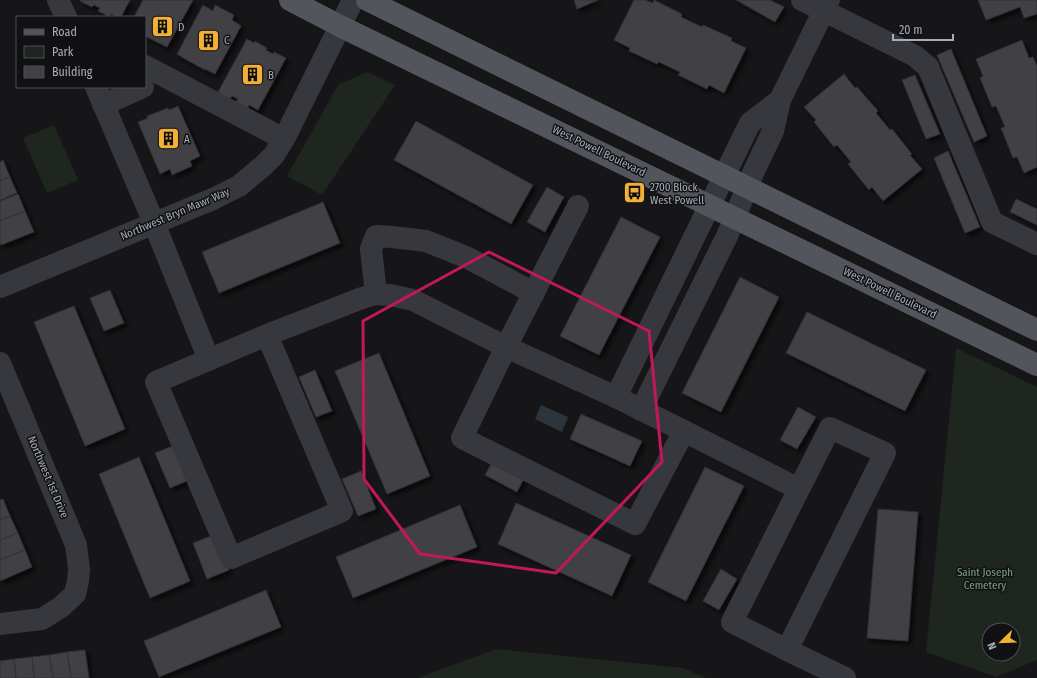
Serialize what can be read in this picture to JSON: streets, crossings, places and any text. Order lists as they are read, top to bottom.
{
  "streets": {
    "main road": ["West Powell Boulevard"],
    "street": ["Northwest Bryn Mawr Way", "Northwest 1st Drive"]
  },
  "crossings": [
    ["West Powell Boulevard", "Northwest Bryn Mawr Way"]
  ],
  "parks": ["Saint Joseph Cemetery"],
  "places": {
    "building": [
      "D",
      "C",
      "B",
      "A"
    ],
    "bus stop": ["2700 Block West Powell"]
  },
  "legend": ["Road", "Park", "Building"],
  "scale_bar": "20 m",
  "north": "bottom left"
}
